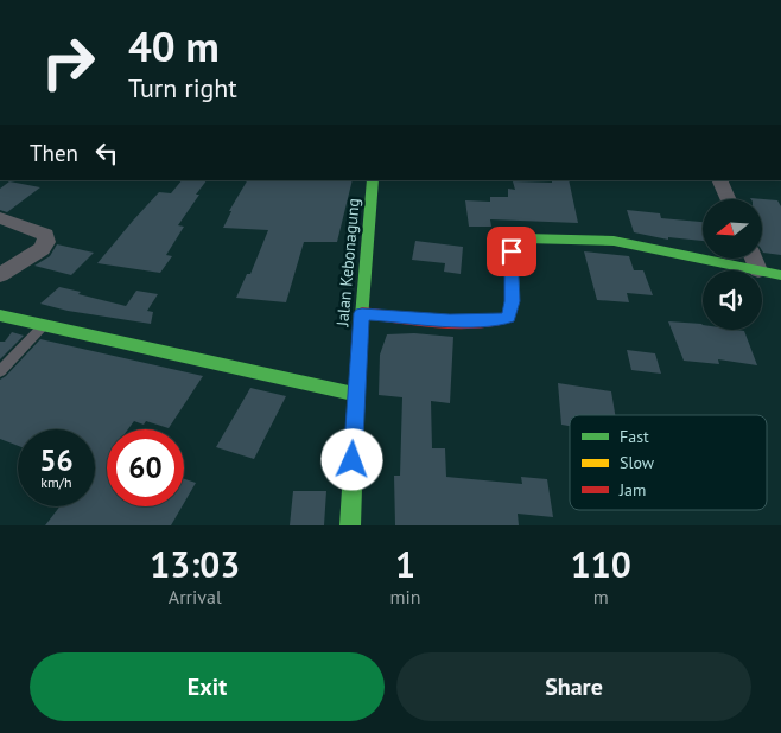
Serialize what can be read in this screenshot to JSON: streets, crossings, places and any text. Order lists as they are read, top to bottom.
{
  "streets": {
    "street": ["Jalan Kebonagung"]
  },
  "legend": ["Fast", "Slow", "Jam"],
  "north": "left",
  "page": {
    "turn": ["40 m", "Turn right"],
    "then": "Then",
    "speed": "56 km/h",
    "limit": "60",
    "eta": [
      "13:03",
      "Arrival",
      "1",
      "min",
      "110",
      "m"
    ],
    "buttons": ["Exit", "Share"]
  }
}
